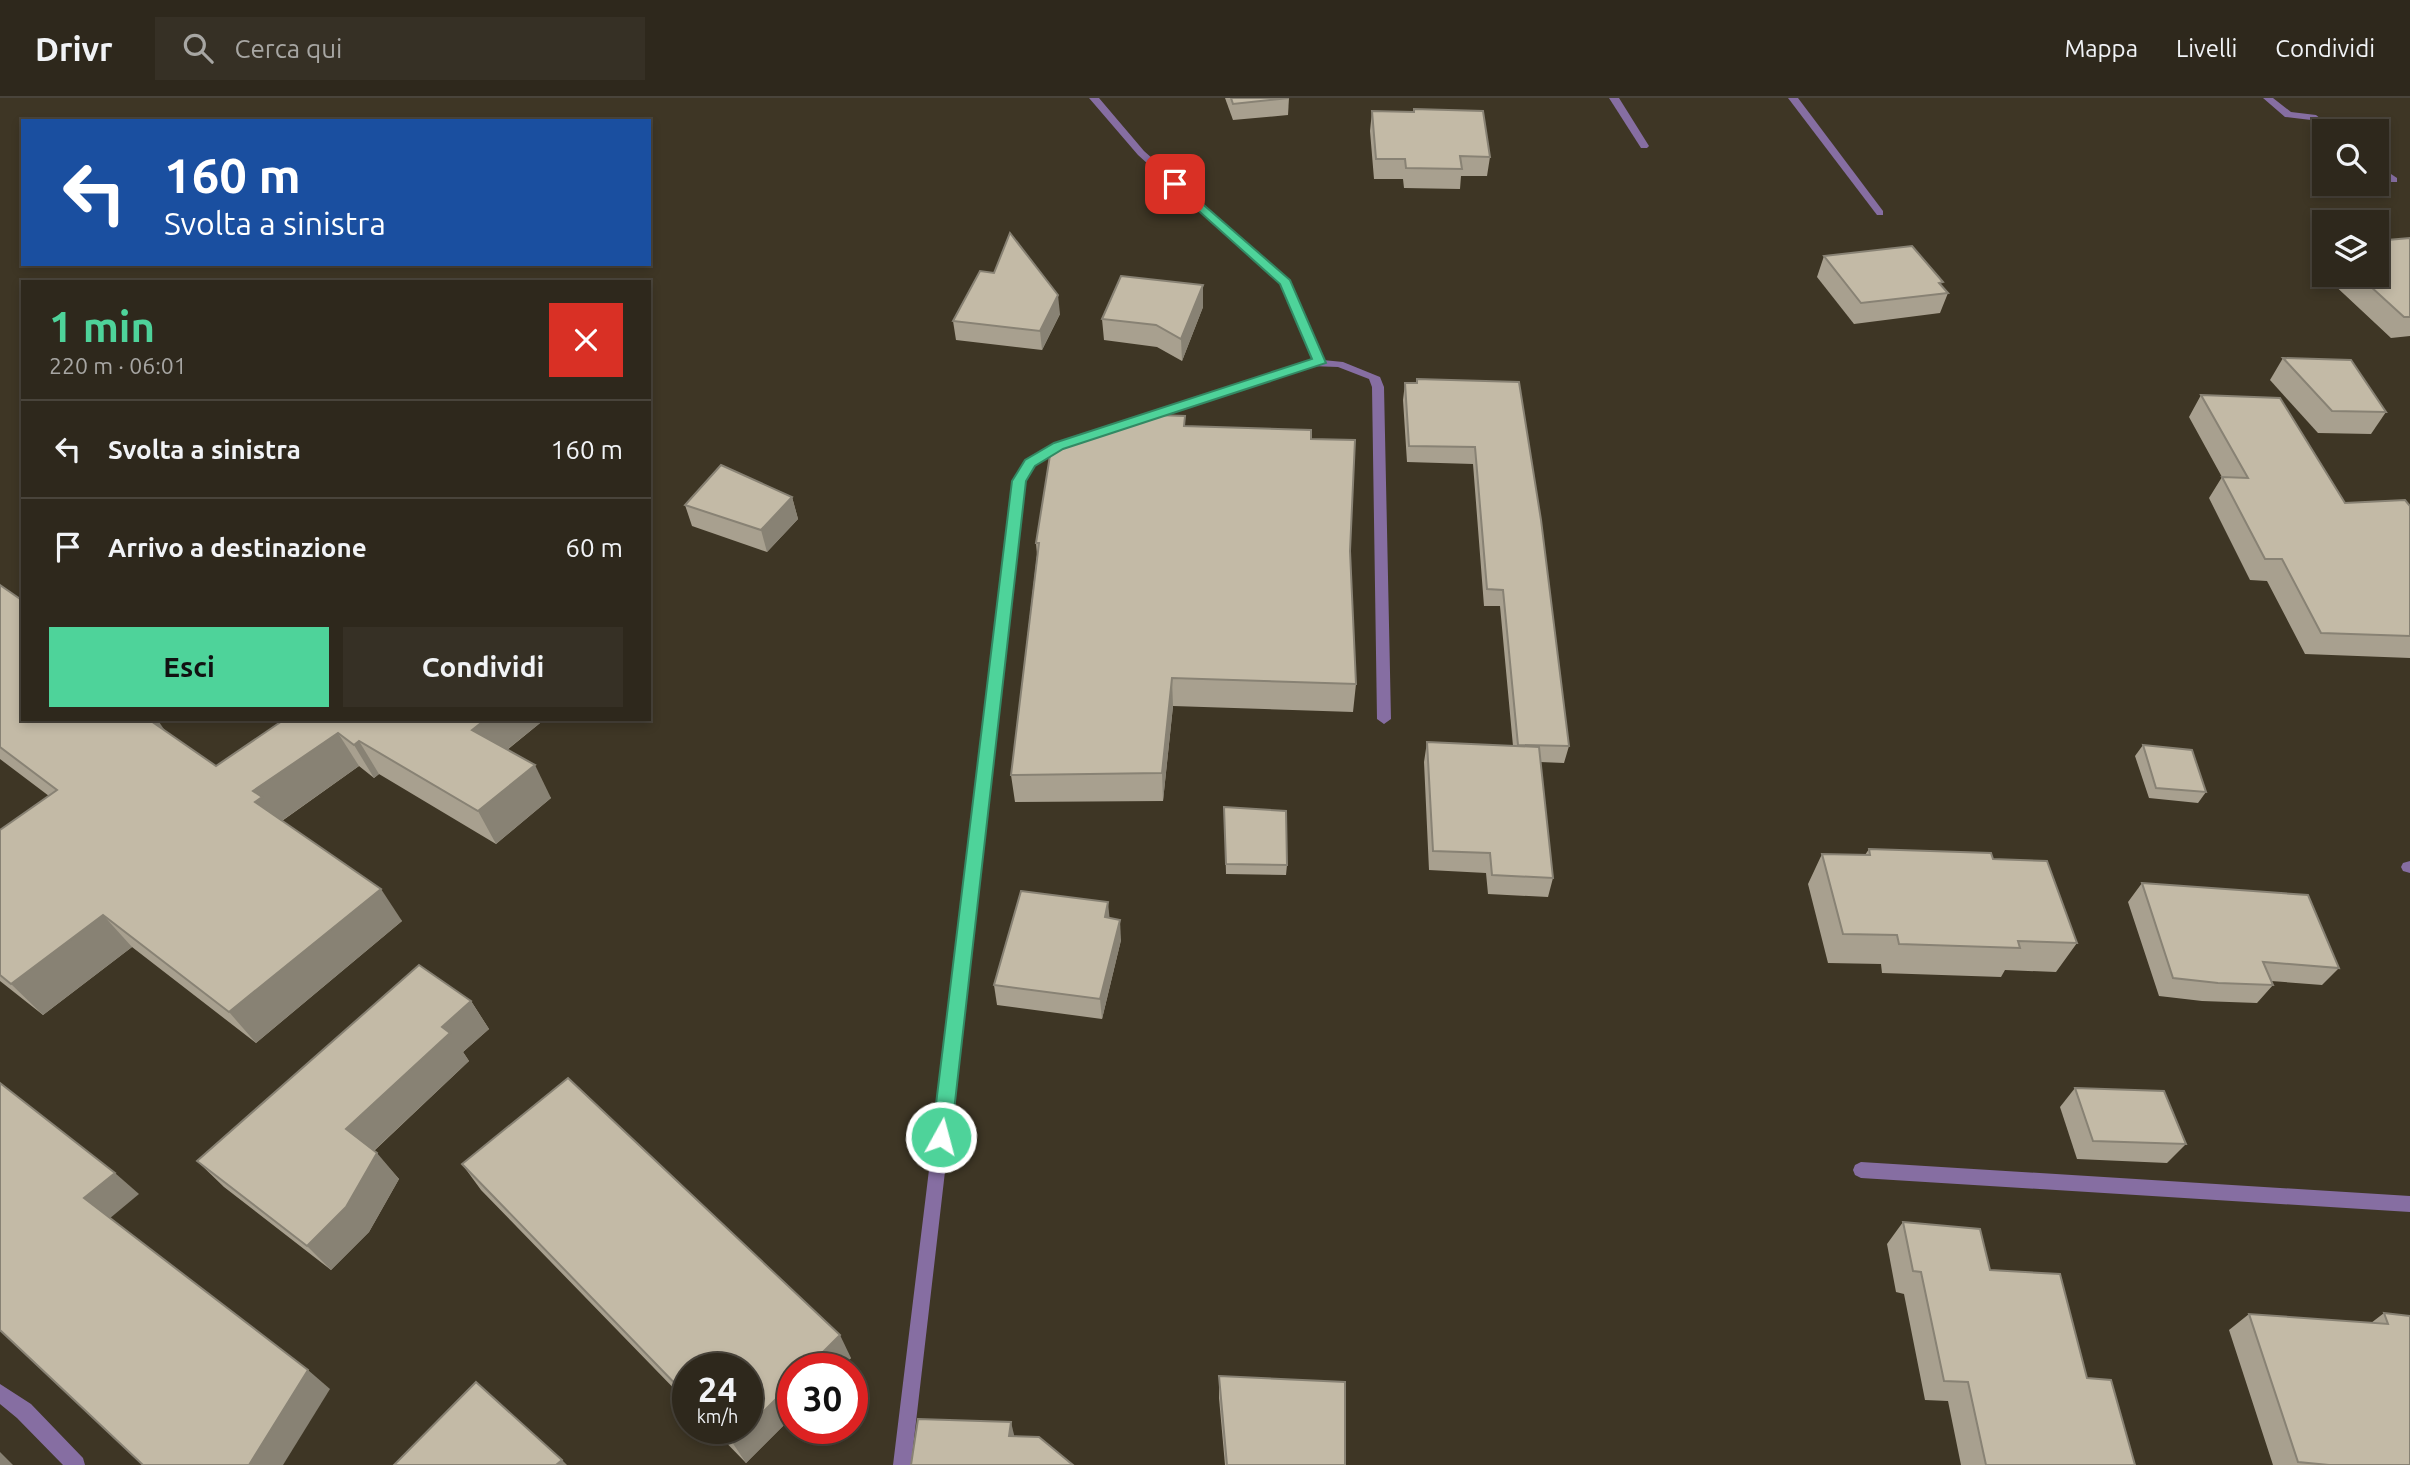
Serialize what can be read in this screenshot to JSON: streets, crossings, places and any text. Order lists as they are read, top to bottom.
{
  "page": {
    "header": "Drivr",
    "search": "Cerca qui",
    "nav": ["Mappa", "Livelli", "Condividi"],
    "turn": ["160 m", "Svolta a sinistra"],
    "heading": ["1 min", "220 m · 06:01"],
    "list": [
      {
        "name": "Svolta a sinistra",
        "value": "160 m"
      },
      {
        "name": "Arrivo a destinazione",
        "value": "60 m"
      }
    ],
    "buttons": ["Esci", "Condividi"],
    "speed": "24 km/h",
    "limit": "30"
  }
}
